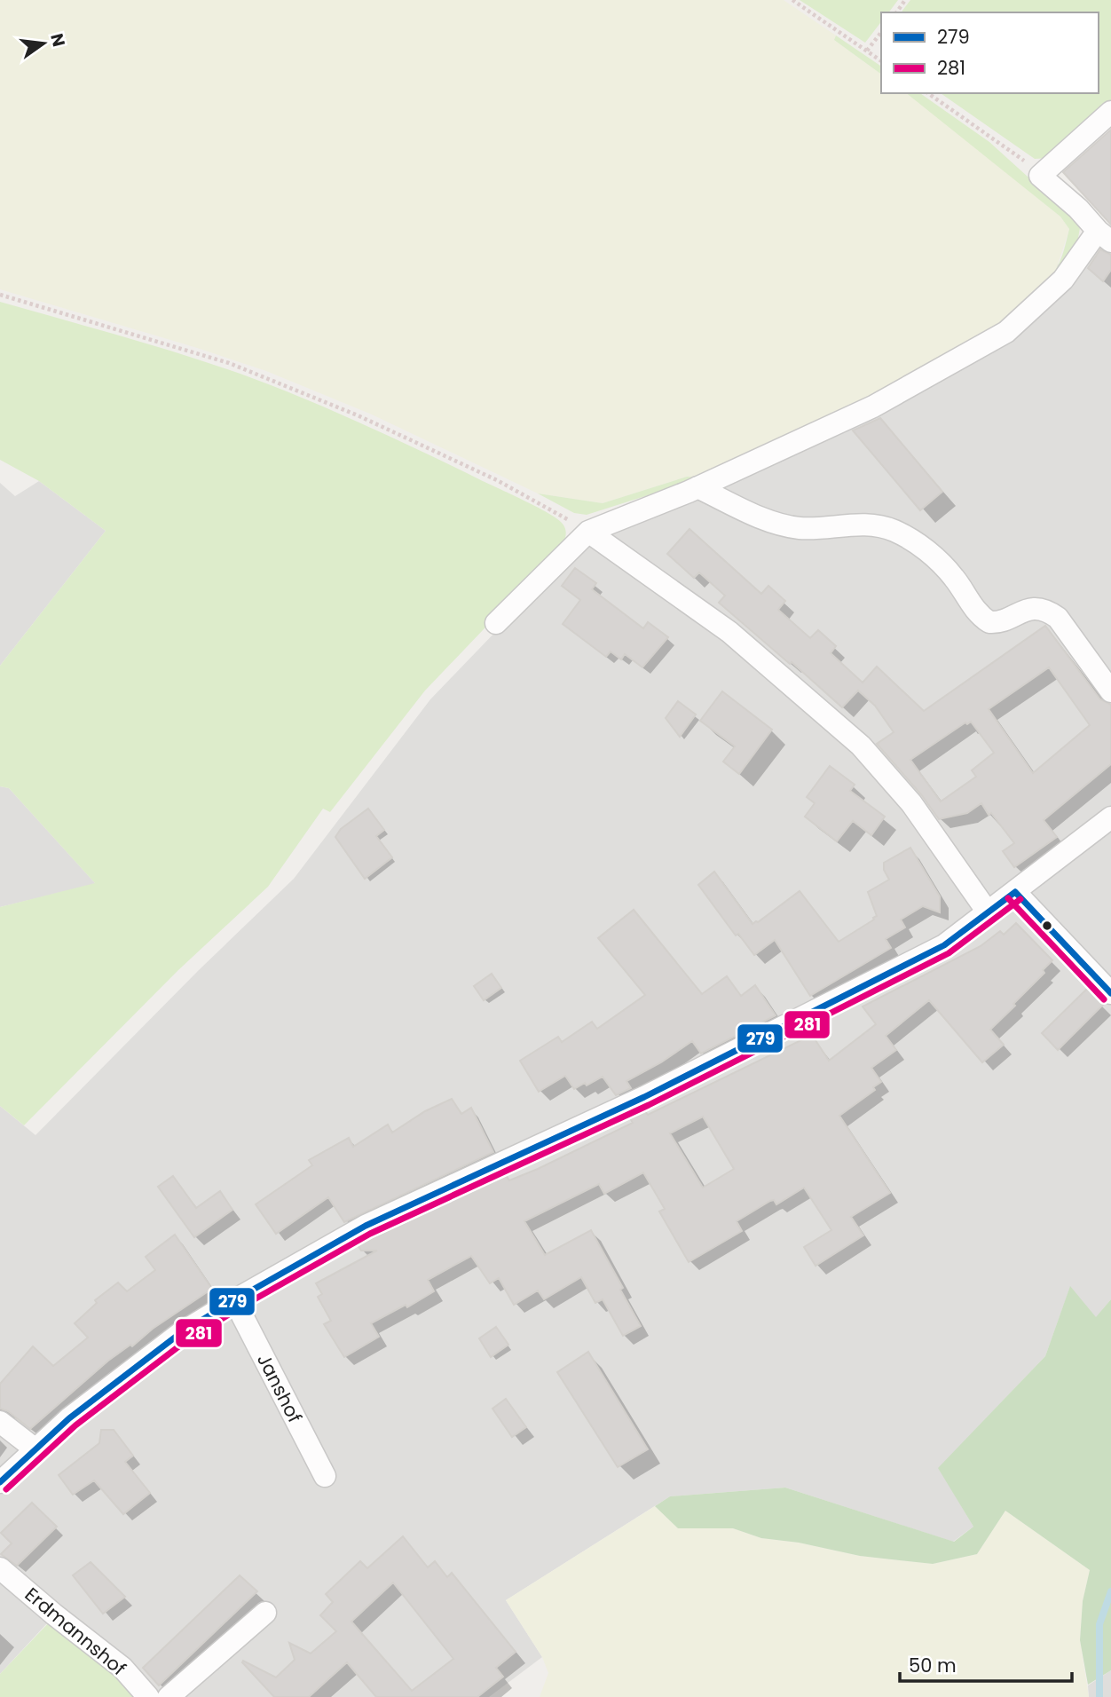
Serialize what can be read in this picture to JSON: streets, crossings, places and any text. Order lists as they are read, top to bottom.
{
  "streets": {
    "street": ["Janshof", "Erdmannshof"]
  },
  "lines": ["transit line 279", "transit line 281"],
  "legend": ["279", "281"],
  "scale_bar": "50 m",
  "north": "right"
}
